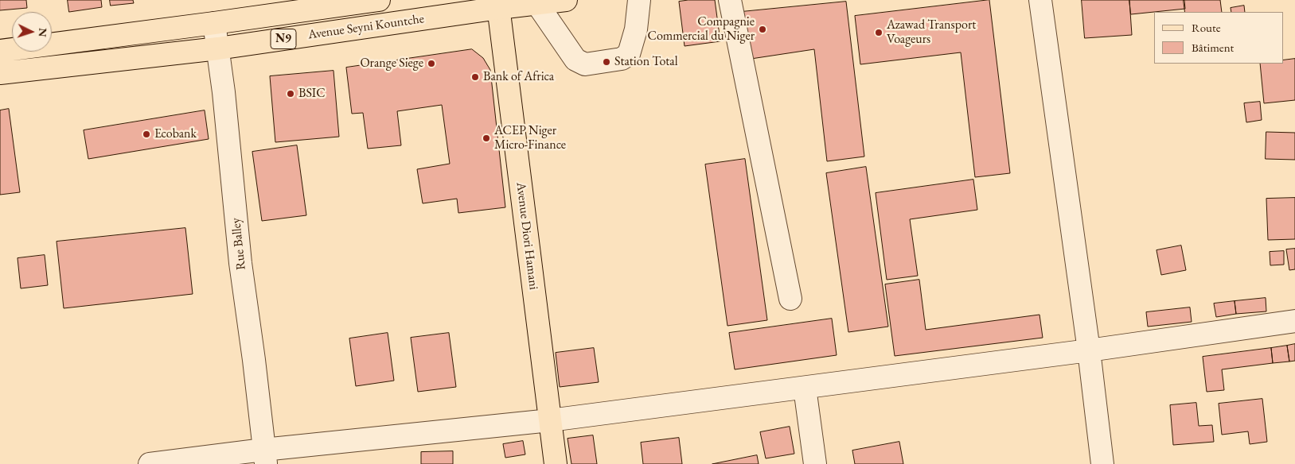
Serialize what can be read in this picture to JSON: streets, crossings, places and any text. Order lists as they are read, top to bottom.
{
  "streets": {
    "main road": ["Avenue Seyni Kountche", "N9", "Avenue Diori Hamani"],
    "street": ["Rue Balley"]
  },
  "crossings": [
    ["Avenue Seyni Kountche", "Avenue Diori Hamani"],
    ["Avenue Seyni Kountche", "Rue Balley"]
  ],
  "places": [
    "Compagnie Commercial du Niger",
    "Azawad Transport Voageurs",
    "Station Total",
    "Orange Siege",
    "Bank of Africa",
    "BSIC",
    "Ecobank",
    "ACEP Niger Micro-Finance"
  ],
  "legend": ["Route", "Bâtiment"],
  "north": "right"
}
